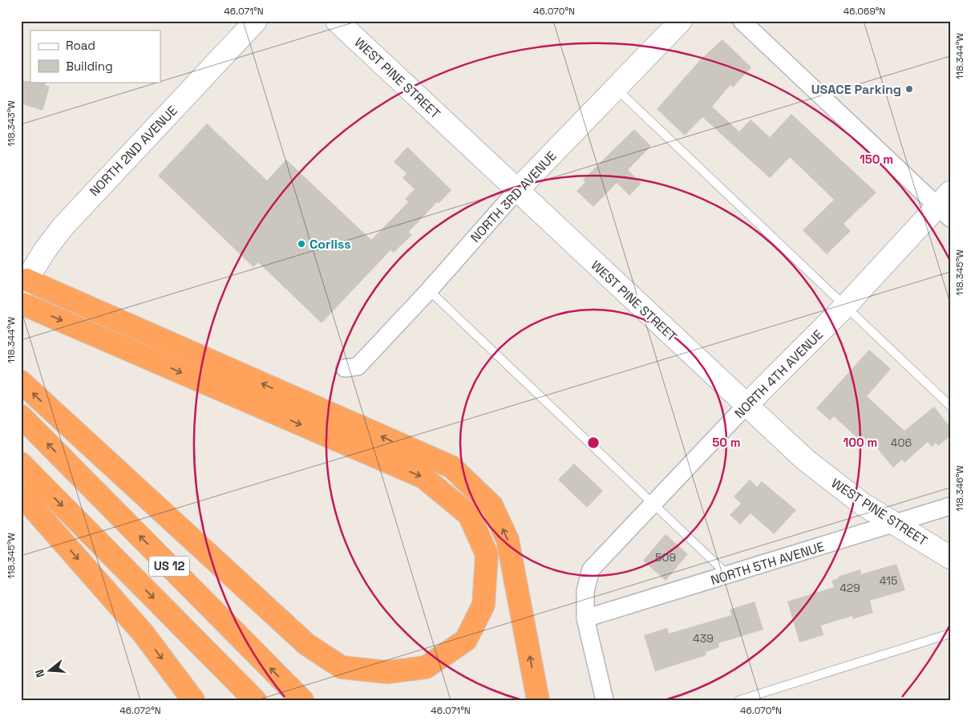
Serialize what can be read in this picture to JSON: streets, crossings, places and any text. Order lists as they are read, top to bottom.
{
  "streets": {
    "highway": ["US 12"],
    "main road": [
      "WEST PINE STREET",
      "NORTH 2ND AVENUE",
      "NORTH 3RD AVENUE",
      "NORTH 4TH AVENUE"
    ],
    "street": ["NORTH 5TH AVENUE"]
  },
  "crossings": [
    ["WEST PINE STREET", "NORTH 3RD AVENUE"],
    ["WEST PINE STREET", "NORTH 4TH AVENUE"],
    ["WEST PINE STREET", "NORTH 5TH AVENUE"],
    ["NORTH 4TH AVENUE", "NORTH 5TH AVENUE"]
  ],
  "places": ["USACE Parking", "Corliss"],
  "house_numbers": [
    "406",
    "509",
    "415",
    "429",
    "439"
  ],
  "legend": ["Road", "Building"],
  "north": "left",
  "coordinates": [
    "46.071°N",
    "46.070°N",
    "46.069°N",
    "118.344°W",
    "118.343°W",
    "118.345°W",
    "118.346°W",
    "46.072°N"
  ],
  "rings": ["150 m", "50 m", "100 m"]
}
